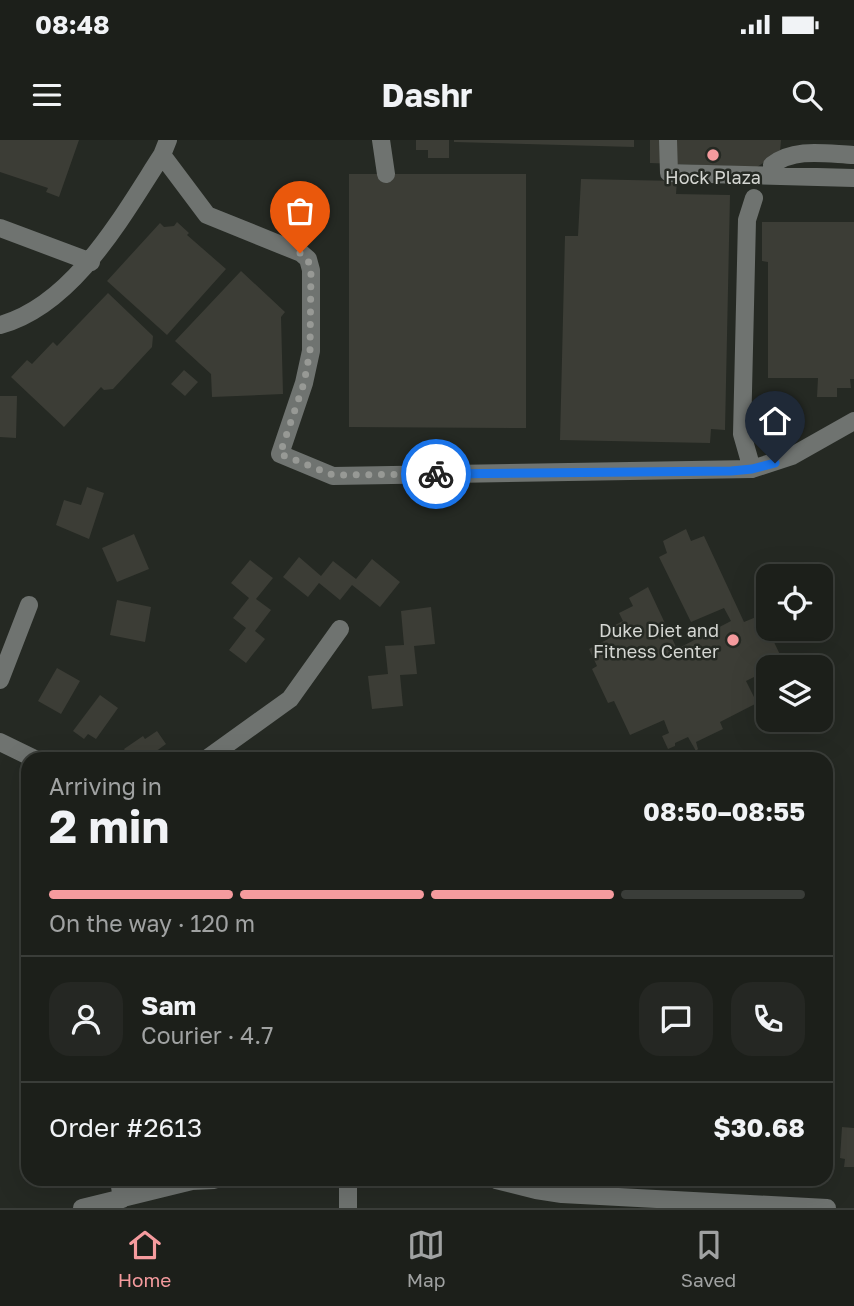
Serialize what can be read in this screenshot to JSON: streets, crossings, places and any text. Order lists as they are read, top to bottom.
{
  "places": ["Hock Plaza", "Duke Diet and Fitness Center"],
  "page": {
    "status": "08:48",
    "header": "Dashr",
    "heading": ["2 min", "Arriving in", "08:50–08:55"],
    "panel": [
      "Sam",
      "Courier · 4.7",
      "Order #2613",
      "$30.68"
    ],
    "bar": "On the way · 120 m",
    "tabs": ["Home", "Map", "Saved"]
  }
}
